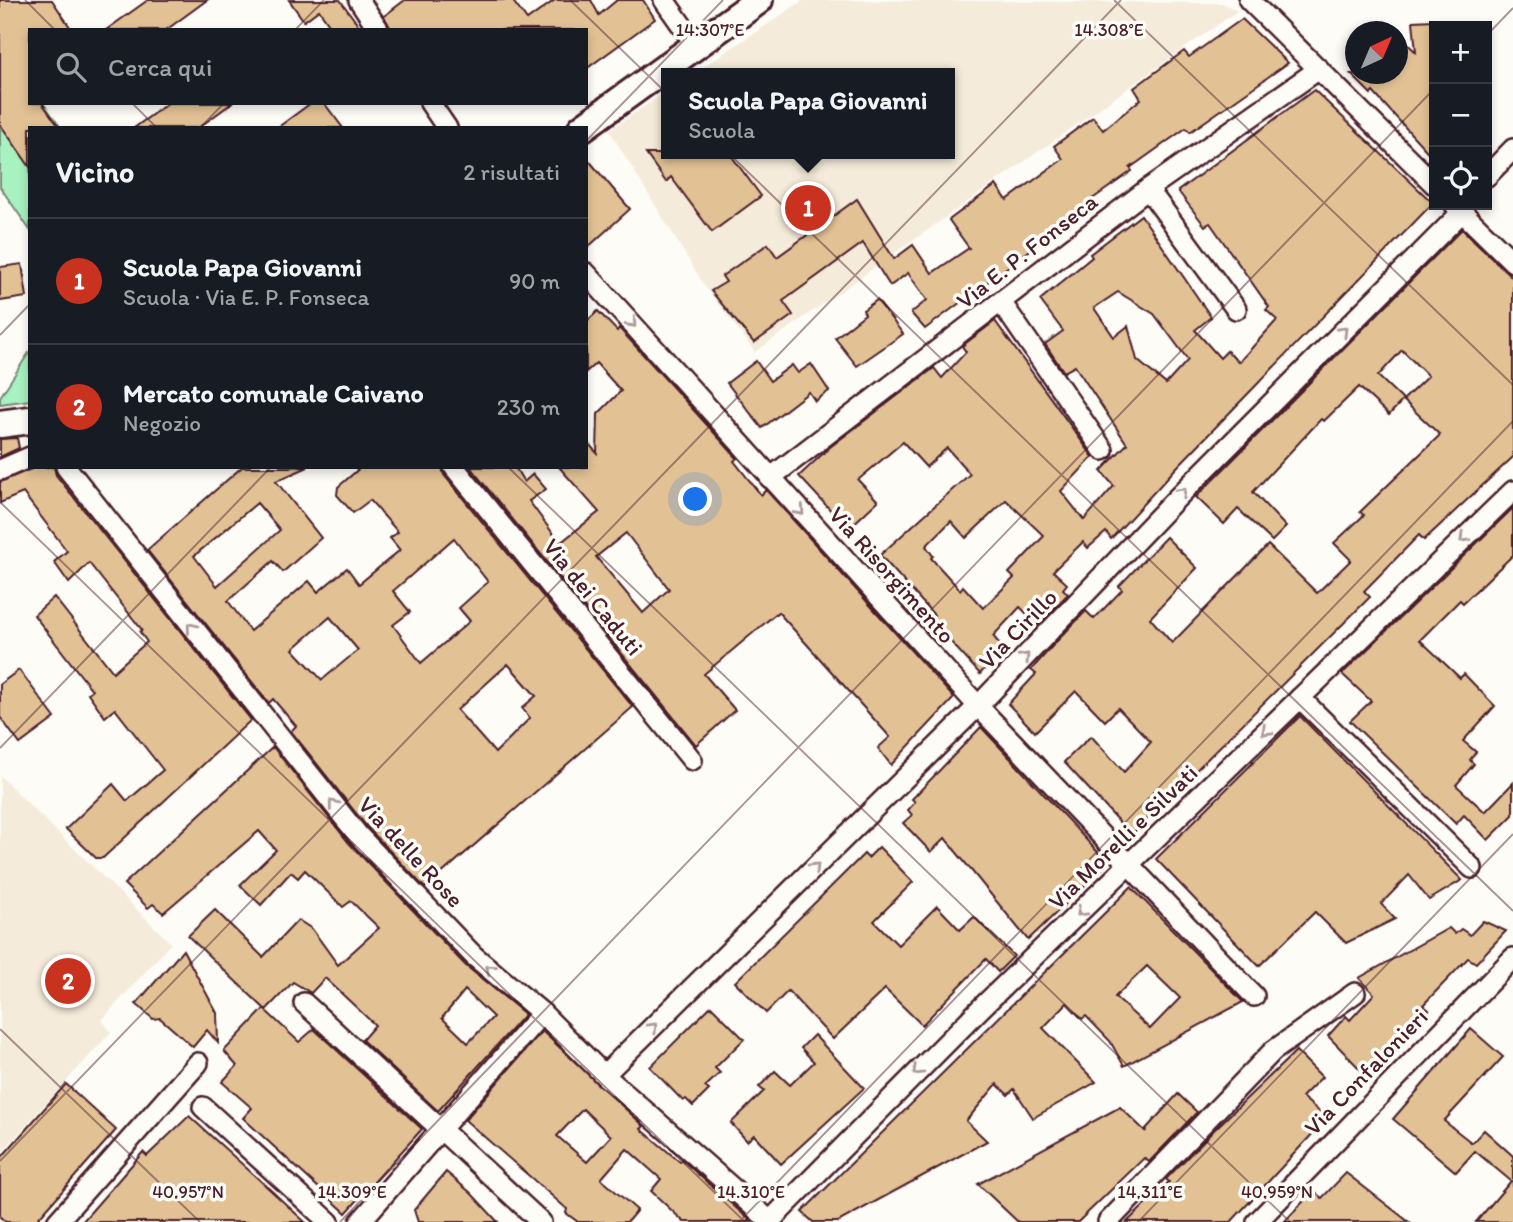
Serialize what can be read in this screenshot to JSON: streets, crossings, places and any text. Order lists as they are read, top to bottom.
{
  "streets": {
    "street": [
      "Via E. P. Fonseca",
      "Via Risorgimento",
      "Via dei Caduti",
      "Via Cirillo",
      "Via Morelli e Silvati",
      "Via delle Rose",
      "Via Confalonieri"
    ]
  },
  "crossings": [
    ["Via E. P. Fonseca", "Via Risorgimento"],
    ["Via Risorgimento", "Via Cirillo"],
    ["Via Risorgimento", "Via Morelli e Silvati"],
    ["Via Cirillo", "Via delle Rose"],
    ["Via Morelli e Silvati", "Via delle Rose"]
  ],
  "one_way": [
    "Via Risorgimento",
    "Via Cirillo",
    "Via Morelli e Silvati",
    "Via delle Rose"
  ],
  "north": "top right",
  "page": {
    "map_buttons": ["+", "−"],
    "search": "Cerca qui",
    "popup": ["Scuola Papa Giovanni", "Scuola"],
    "heading": ["Vicino", "2 risultati"],
    "pins": ["1", "2"],
    "list": [
      {
        "mark": "1",
        "name": "Scuola Papa Giovanni",
        "note": "Scuola · Via E. P. Fonseca",
        "value": "90 m"
      },
      {
        "mark": "2",
        "name": "Mercato comunale Caivano",
        "note": "Negozio",
        "value": "230 m"
      }
    ]
  },
  "coordinates": [
    "14.307°E",
    "14.308°E",
    "14.309°E",
    "14.310°E",
    "14.311°E",
    "40.957°N",
    "40.959°N"
  ]
}
